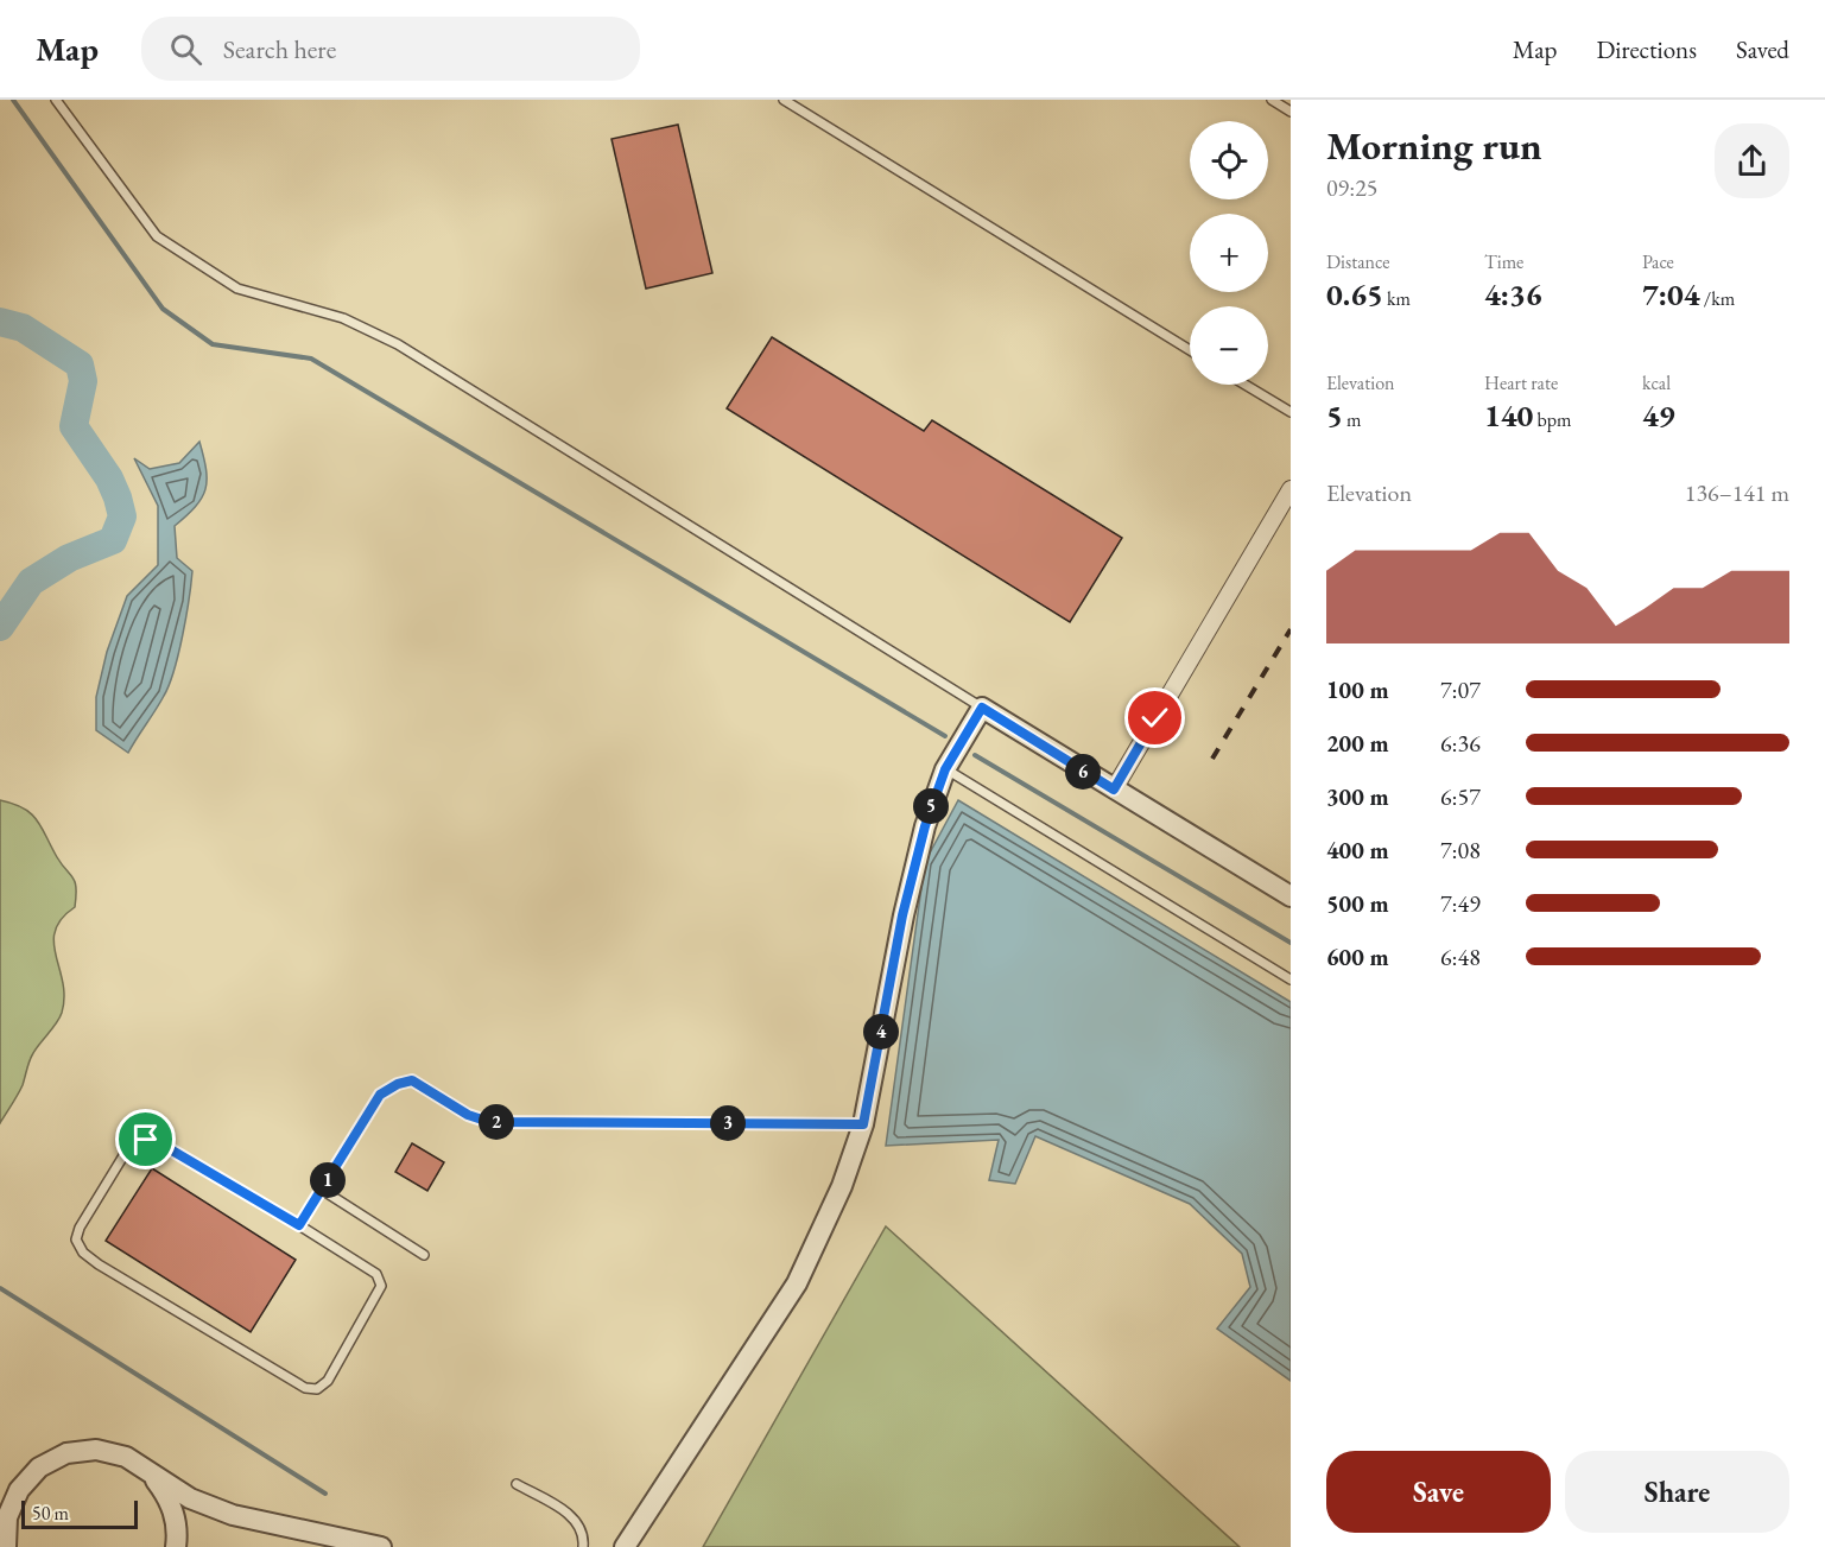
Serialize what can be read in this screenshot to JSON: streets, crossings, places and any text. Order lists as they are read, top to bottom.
{
  "scale_bar": "50 m",
  "page": {
    "header": "Map",
    "search": "Search here",
    "nav": ["Map", "Directions", "Saved"],
    "heading": ["Morning run", "09:25"],
    "map_buttons": ["+", "−"],
    "stats": [
      ["Distance", "0.65 km"],
      ["Time", "4:36"],
      ["Pace", "7:04 /km"],
      ["Elevation", "5 m"],
      ["Heart rate", "140 bpm"],
      ["kcal", "49"]
    ],
    "chart": ["Elevation", "136–141 m"],
    "list": [
      {
        "name": "100 m",
        "note": "7:07"
      },
      {
        "name": "200 m",
        "note": "6:36"
      },
      {
        "name": "300 m",
        "note": "6:57"
      },
      {
        "name": "400 m",
        "note": "7:08"
      },
      {
        "name": "500 m",
        "note": "7:49"
      },
      {
        "name": "600 m",
        "note": "6:48"
      }
    ],
    "pins": [
      "6",
      "5",
      "4",
      "2",
      "3",
      "1"
    ],
    "buttons": ["Save", "Share"],
    "scale": "50 m"
  }
}
